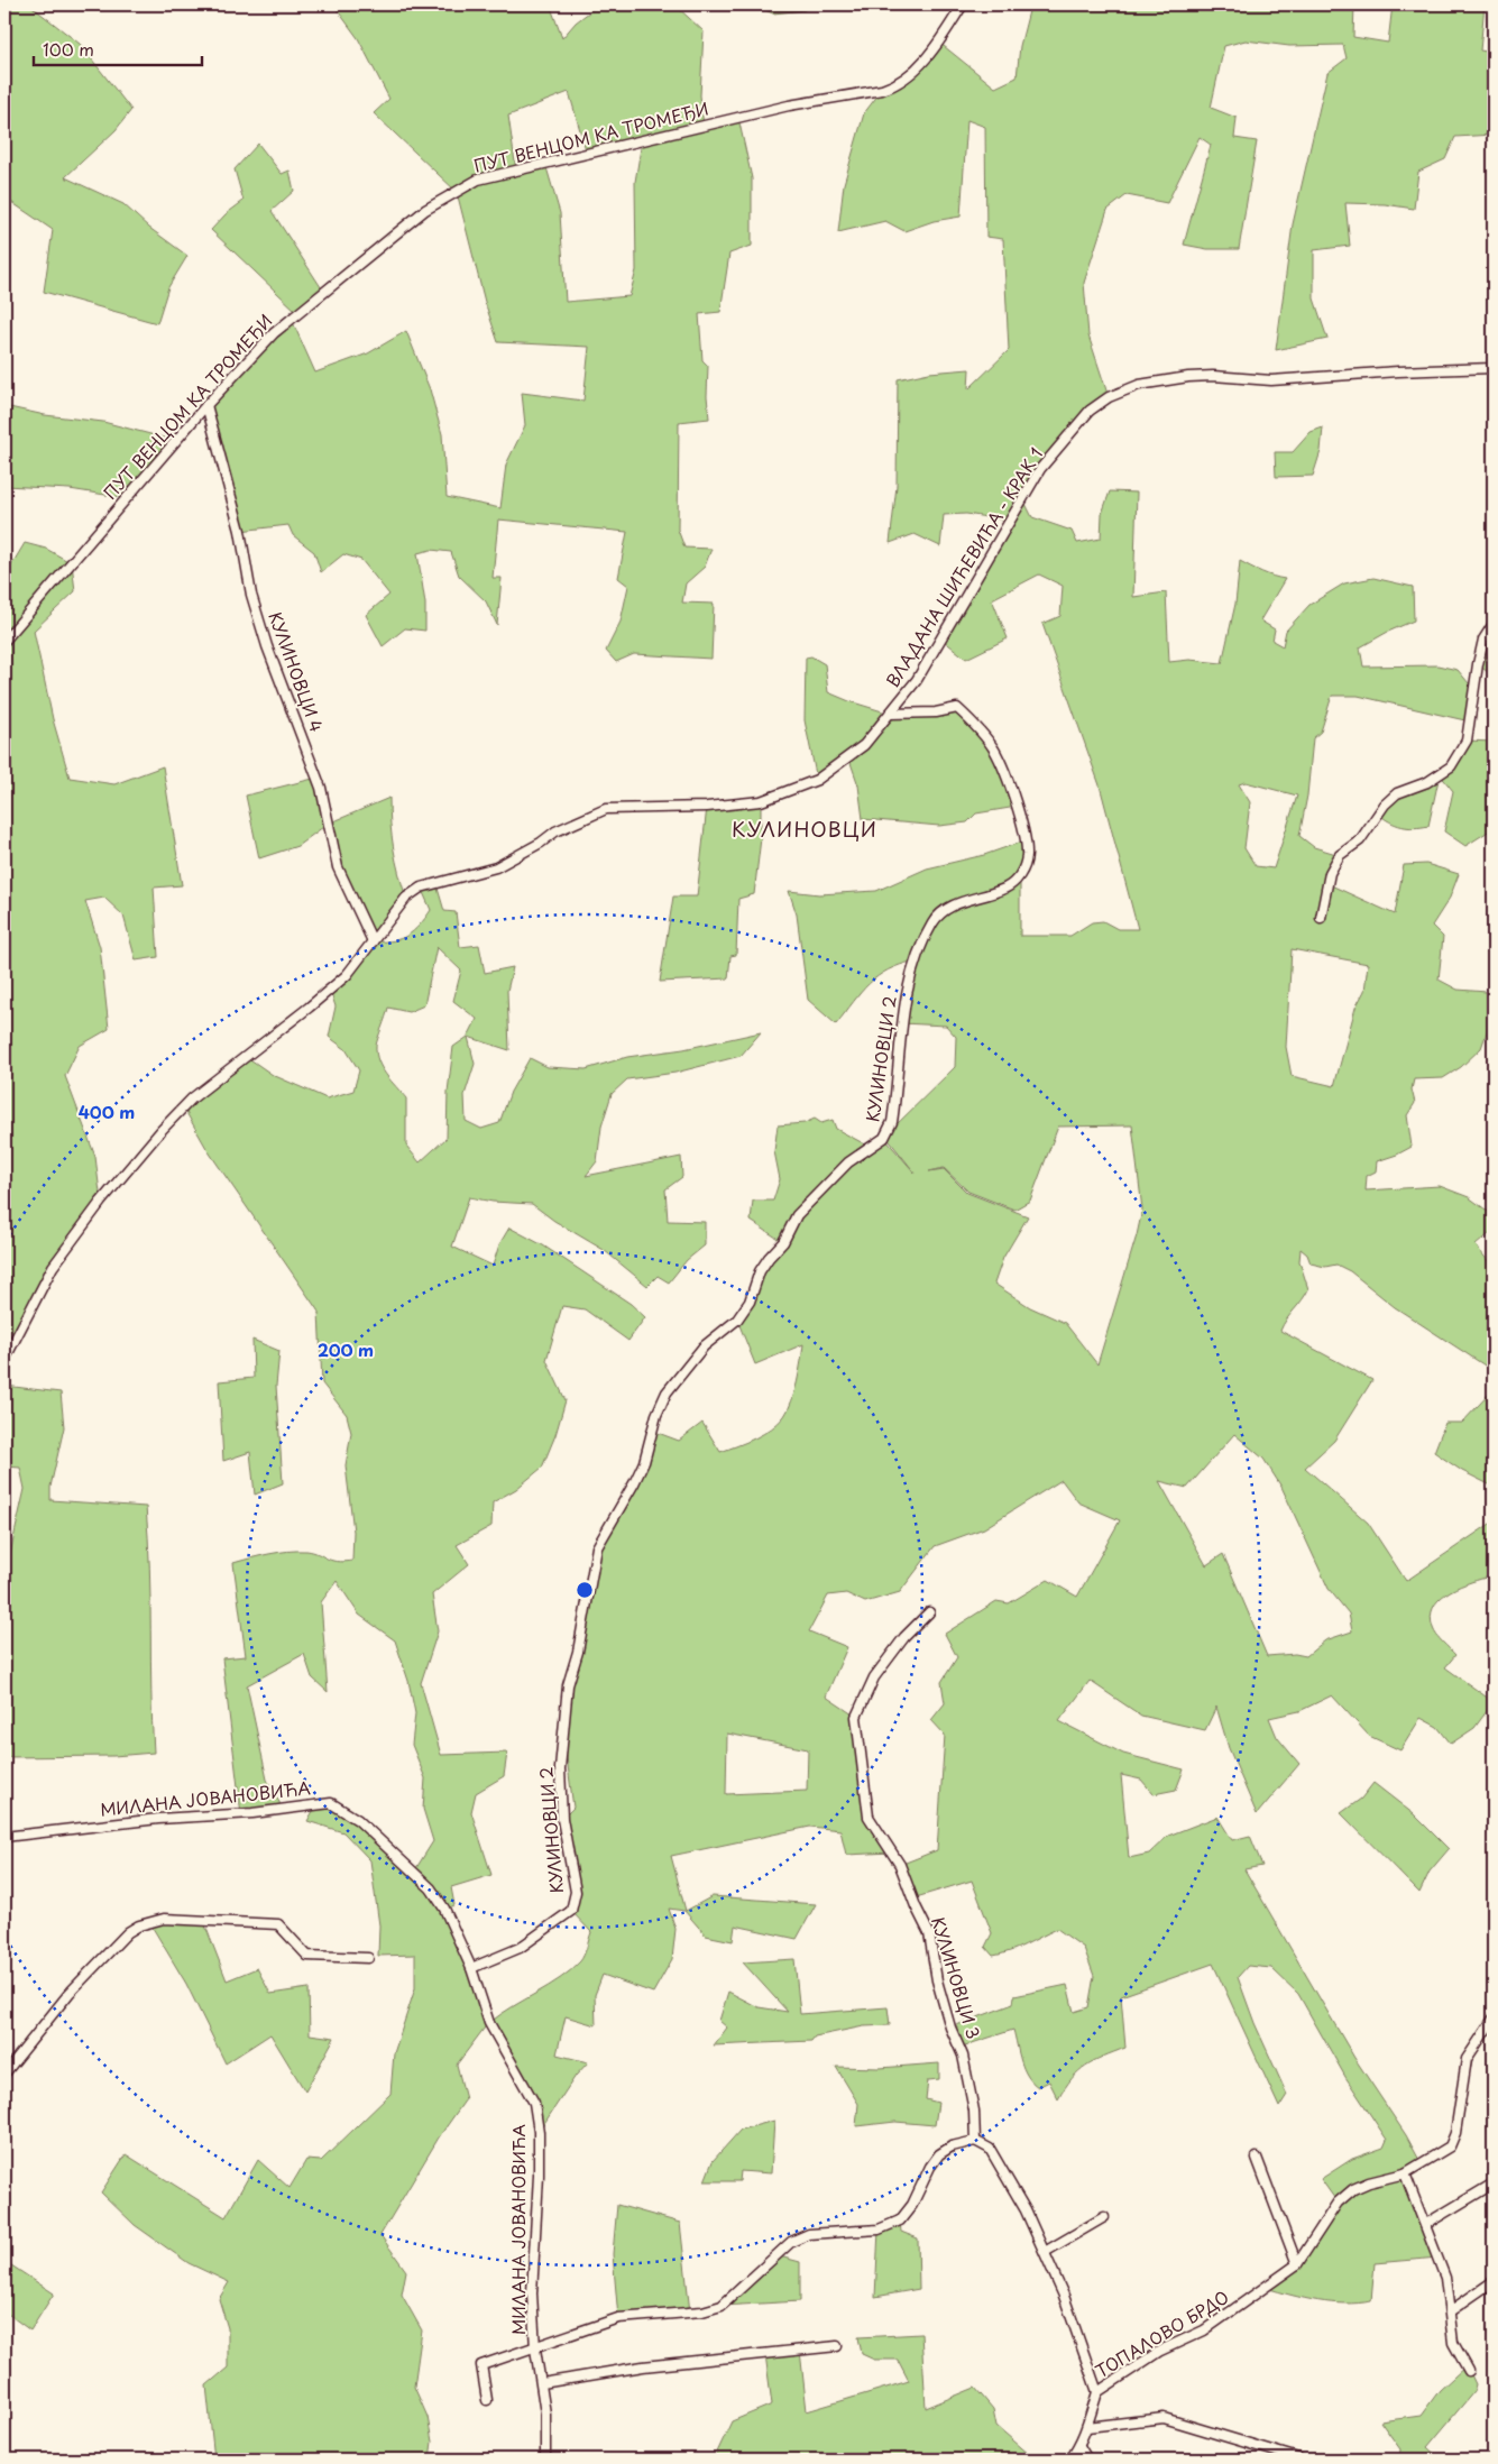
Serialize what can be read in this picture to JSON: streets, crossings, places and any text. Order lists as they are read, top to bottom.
{
  "streets": {
    "street": [
      "ПУТ ВЕНЦОМ КА ТРОМЕЂИ",
      "ВЛАДАНА ШИЋЕВИЋА - КРАК 1",
      "КУЛИНОВЦИ 4",
      "КУЛИНОВЦИ 2",
      "МИЛАНА ЈОВАНОВИЋА",
      "КУЛИНОВЦИ 3",
      "ТОПАЛОВО БРДО"
    ]
  },
  "crossings": [
    ["ПУТ ВЕНЦОМ КА ТРОМЕЂИ", "КУЛИНОВЦИ 4"],
    ["ВЛАДАНА ШИЋЕВИЋА - КРАК 1", "КУЛИНОВЦИ 4"],
    ["ВЛАДАНА ШИЋЕВИЋА - КРАК 1", "КУЛИНОВЦИ 2"],
    ["КУЛИНОВЦИ 2", "МИЛАНА ЈОВАНОВИЋА"],
    ["МИЛАНА ЈОВАНОВИЋА", "КУЛИНОВЦИ 3"]
  ],
  "districts": ["КУЛИНОВЦИ"],
  "scale_bar": "100 m",
  "rings": ["400 m", "200 m"]
}
